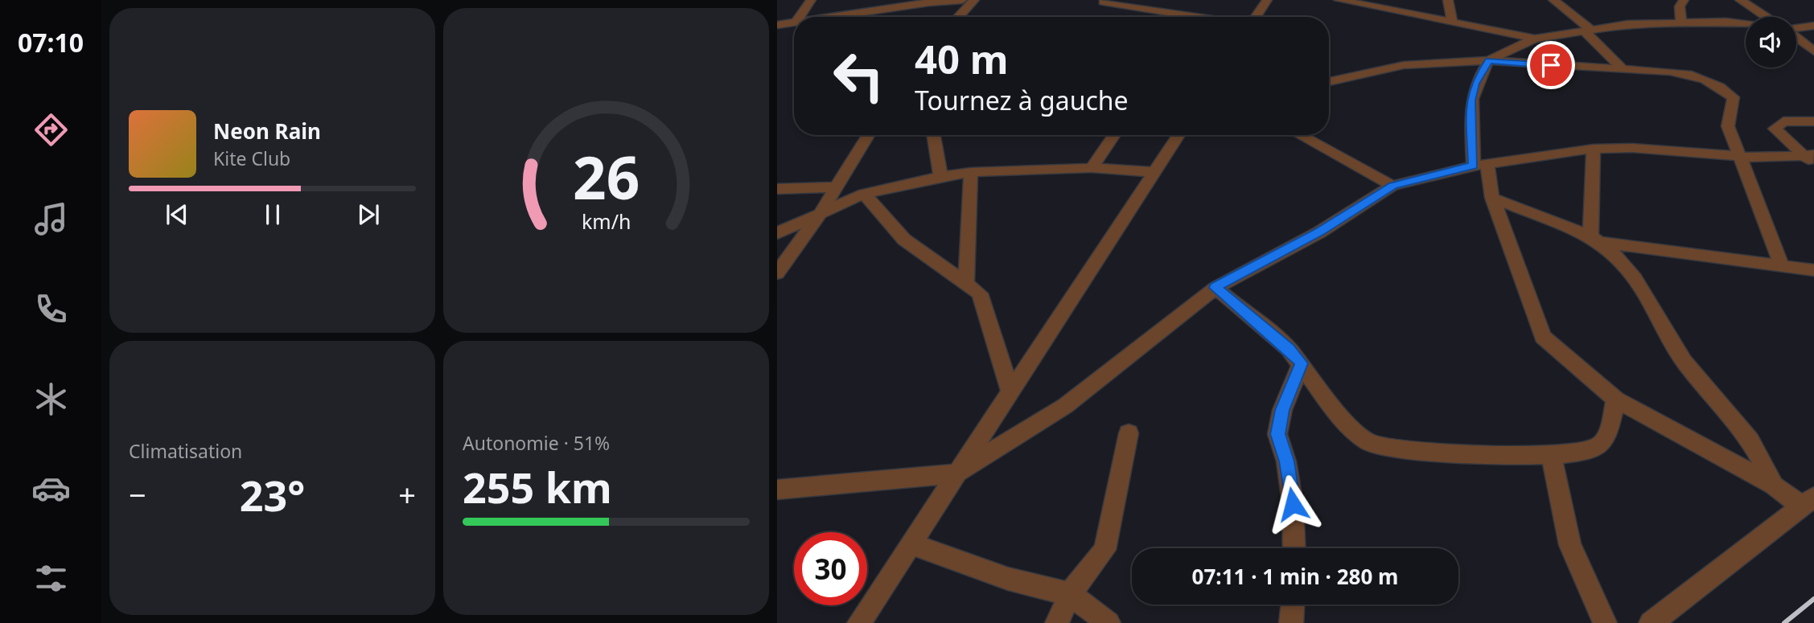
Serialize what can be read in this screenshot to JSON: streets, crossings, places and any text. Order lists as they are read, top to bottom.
{
  "page": {
    "tabs": "07:10",
    "turn": ["40 m", "Tournez à gauche"],
    "song": ["Neon Rain", "Kite Club"],
    "tile": [
      "Climatisation",
      ["Autonomie · 51%", "255 km"]
    ],
    "heat": ["−", "23°", "+"],
    "limit": "30",
    "trip": "07:11 · 1 min · 280 m",
    "gauge": ["26", "km/h"]
  }
}
